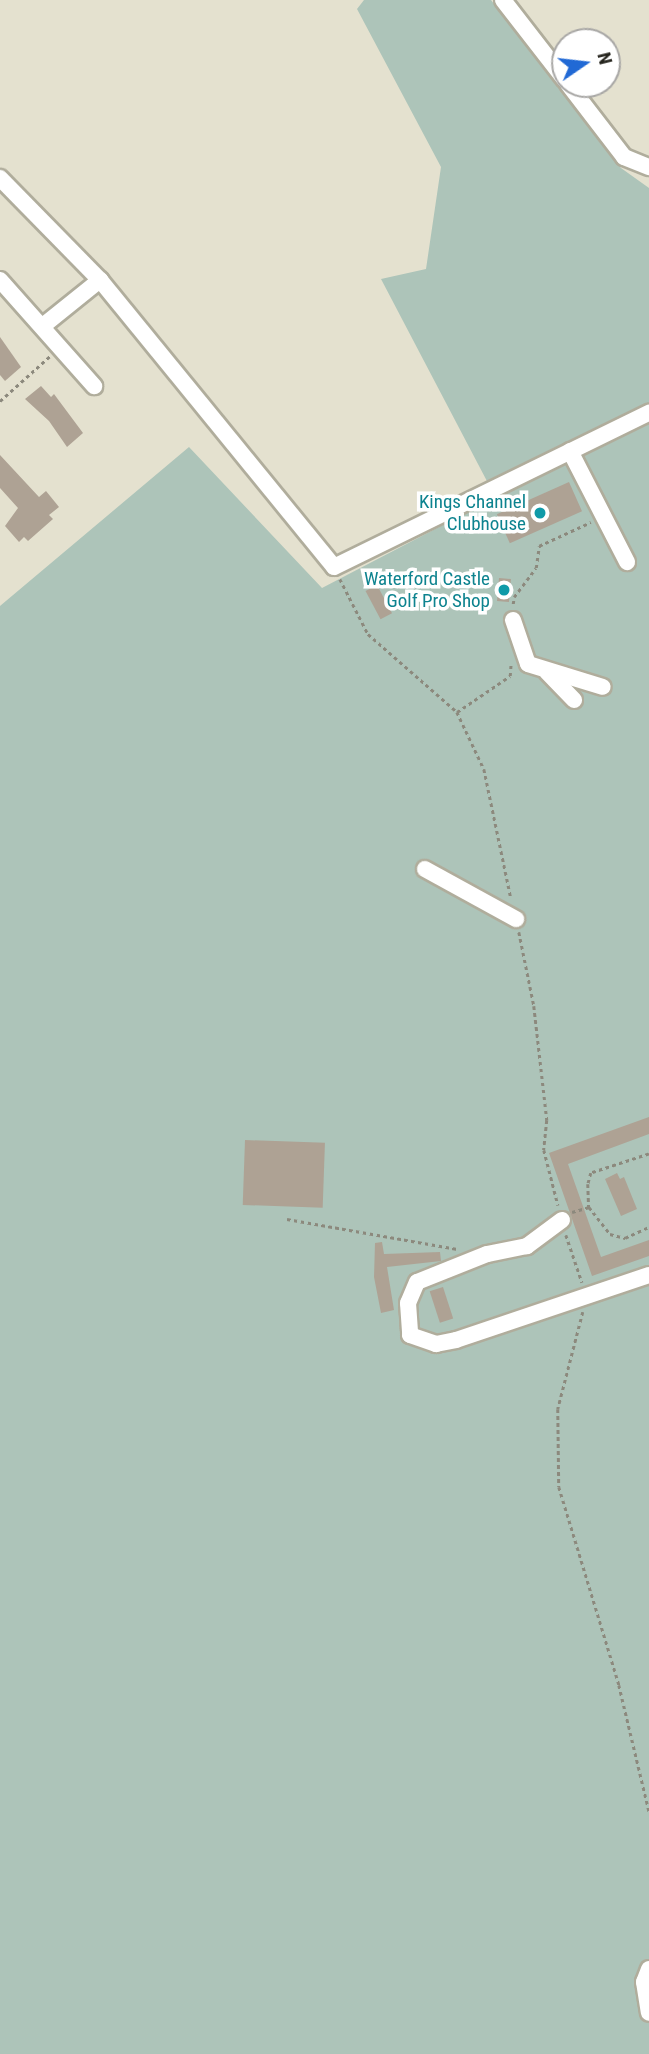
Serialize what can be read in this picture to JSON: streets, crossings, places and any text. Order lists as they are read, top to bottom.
{
  "places": ["Kings Channel Clubhouse", "Waterford Castle Golf Pro Shop"],
  "north": "right"
}
